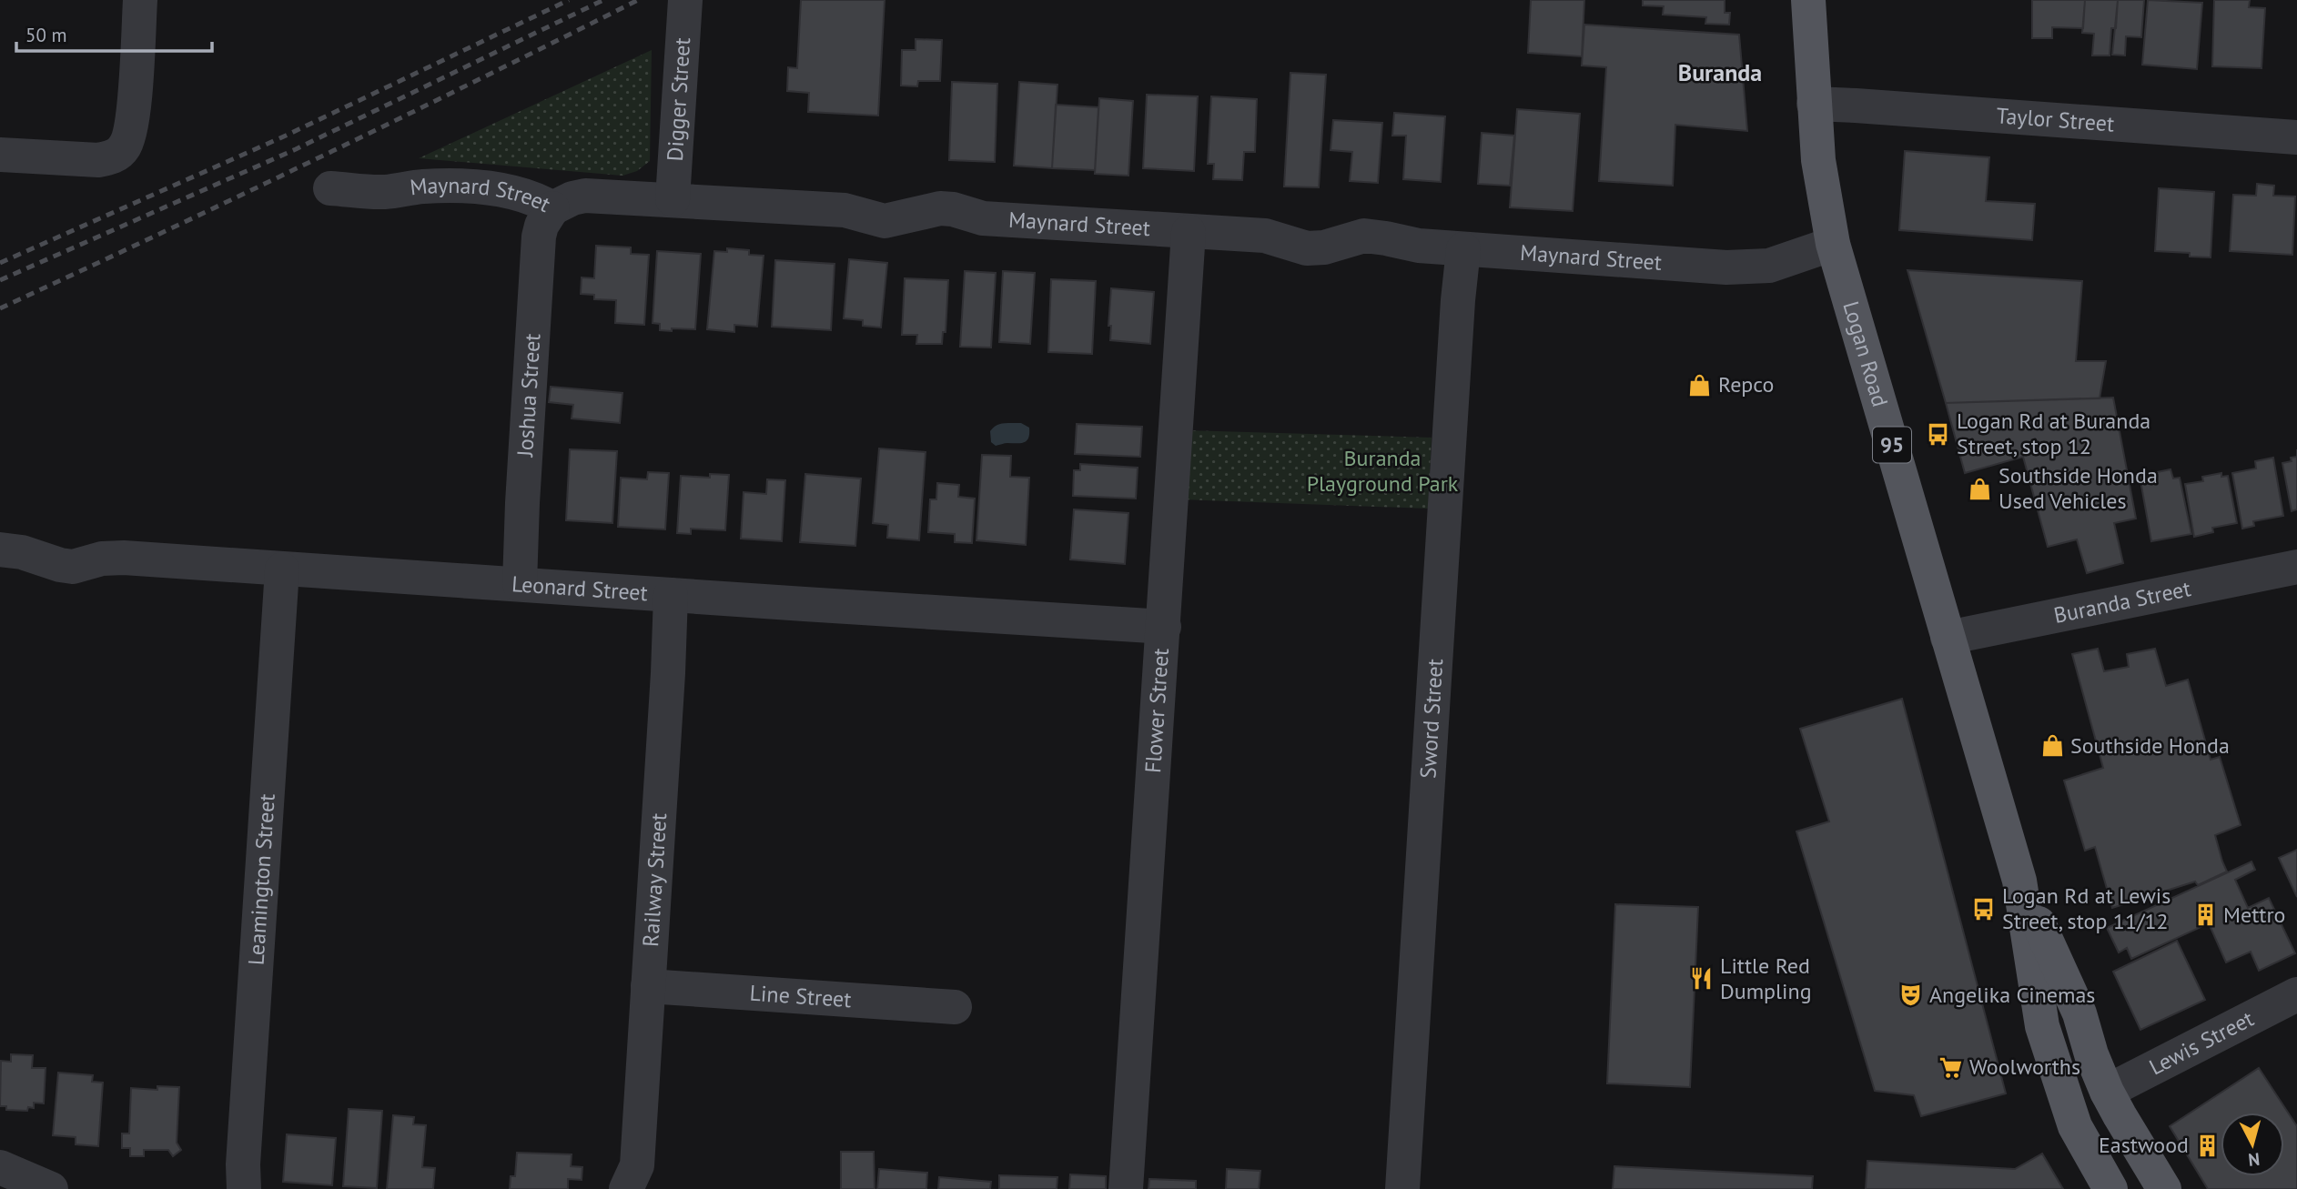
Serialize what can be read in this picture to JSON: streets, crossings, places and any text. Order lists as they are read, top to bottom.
{
  "streets": {
    "main road": ["Logan Road", "95"],
    "street": [
      "Digger Street",
      "Taylor Street",
      "Maynard Street",
      "Joshua Street",
      "Leonard Street",
      "Buranda Street",
      "Flower Street",
      "Sword Street",
      "Leamington Street",
      "Railway Street",
      "Line Street",
      "Lewis Street"
    ]
  },
  "crossings": [
    ["Digger Street", "Maynard Street"],
    ["Taylor Street", "Logan Road"],
    ["Maynard Street", "Logan Road"],
    ["Maynard Street", "Joshua Street"],
    ["Maynard Street", "Flower Street"],
    ["Maynard Street", "Sword Street"],
    ["Logan Road", "Buranda Street"],
    ["Logan Road", "Lewis Street"],
    ["Joshua Street", "Leonard Street"],
    ["Leonard Street", "Flower Street"],
    ["Leonard Street", "Leamington Street"],
    ["Leonard Street", "Railway Street"],
    ["Railway Street", "Line Street"]
  ],
  "districts": ["Buranda"],
  "parks": ["Buranda Playground Park"],
  "places": {
    "shop": ["Repco", "Southside Honda Used Vehicles", "Southside Honda"],
    "bus stop": ["Logan Rd at Buranda Street, stop 12", "Logan Rd at Lewis Street, stop 11/12"],
    "building": ["Mettro", "Eastwood"],
    "restaurant": ["Little Red Dumpling"],
    "theatre": ["Angelika Cinemas"],
    "supermarket": ["Woolworths"]
  },
  "scale_bar": "50 m",
  "north": "bottom"
}
